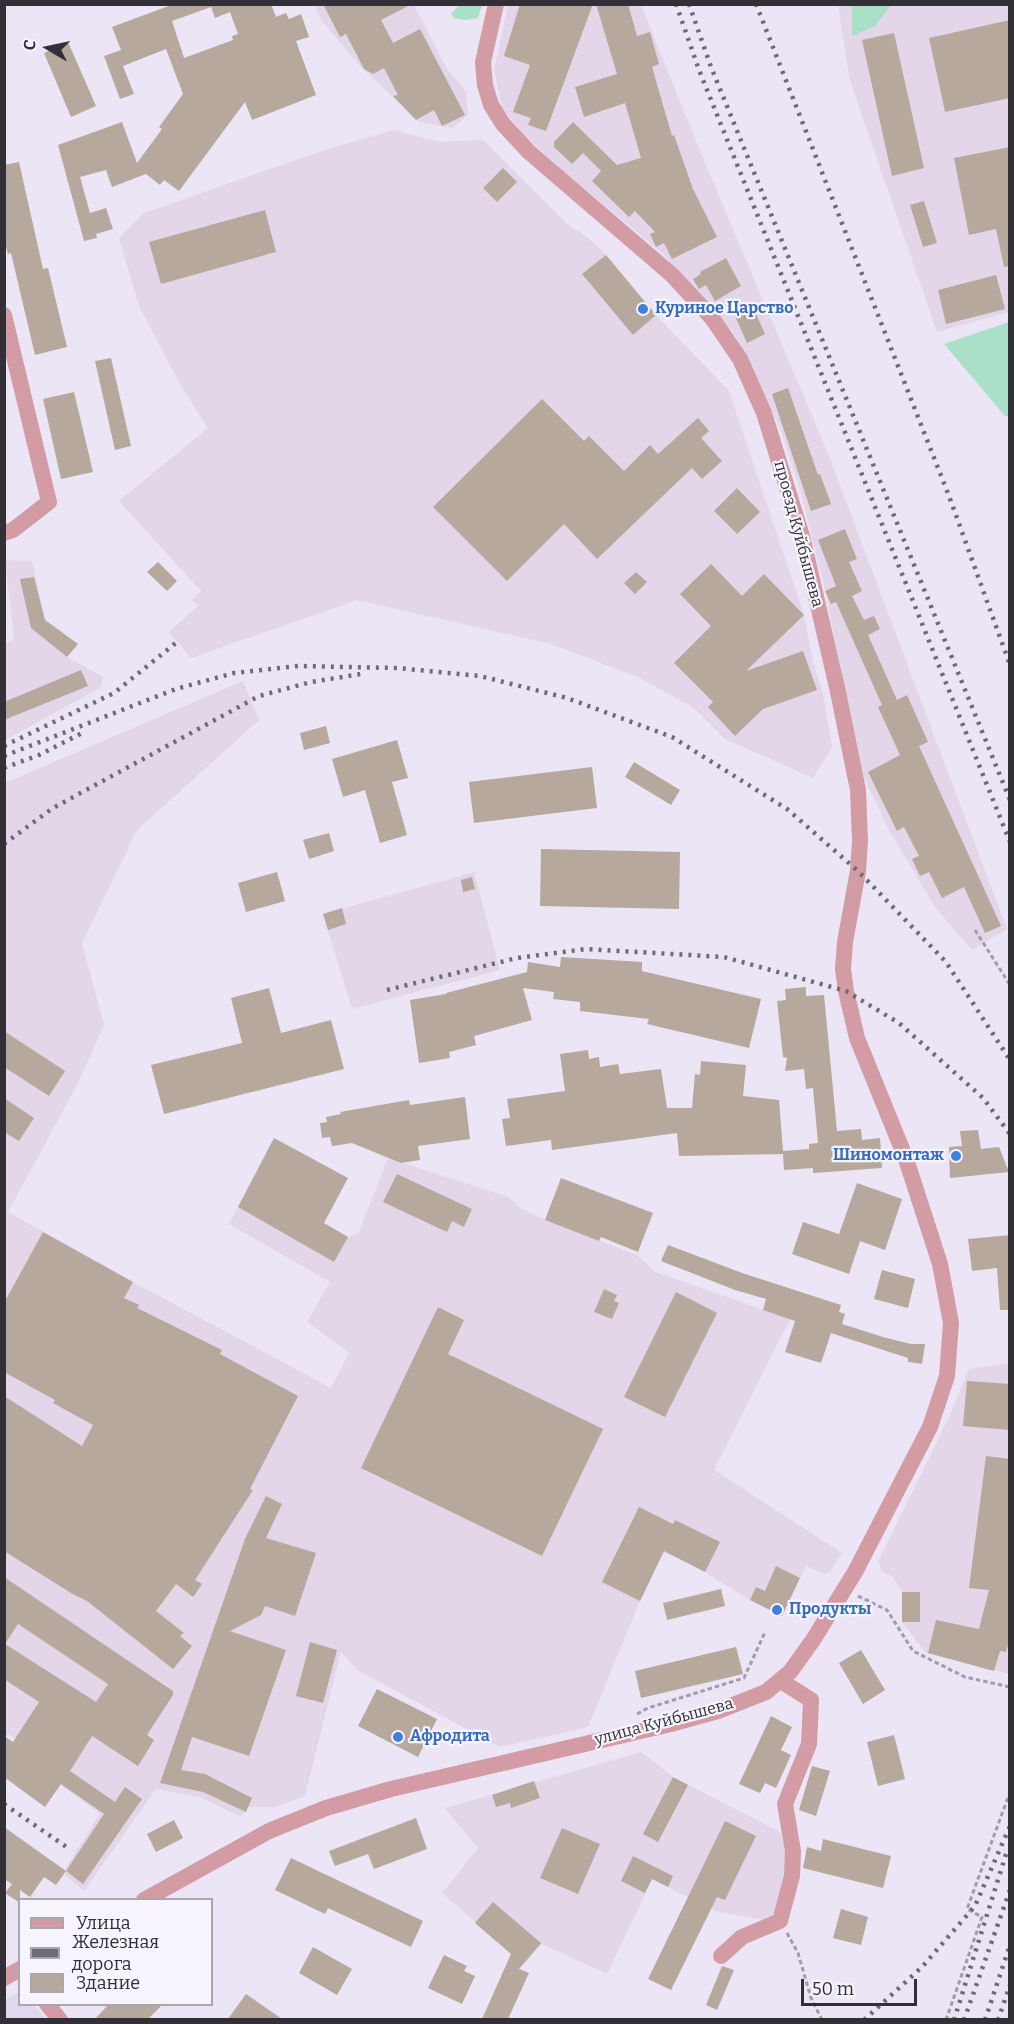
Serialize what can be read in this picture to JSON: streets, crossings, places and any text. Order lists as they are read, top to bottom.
{
  "streets": {
    "street": ["проезд Куйбышева", "улица Куйбышева"]
  },
  "crossings": [
    ["проезд Куйбышева", "улица Куйбышева"]
  ],
  "places": [
    "Куриное Царство",
    "Шиномонтаж",
    "Продукты",
    "Афродита"
  ],
  "legend": ["Улица", "Железная дорога", "Здание"],
  "scale_bar": "50 m",
  "north": "left"
}
